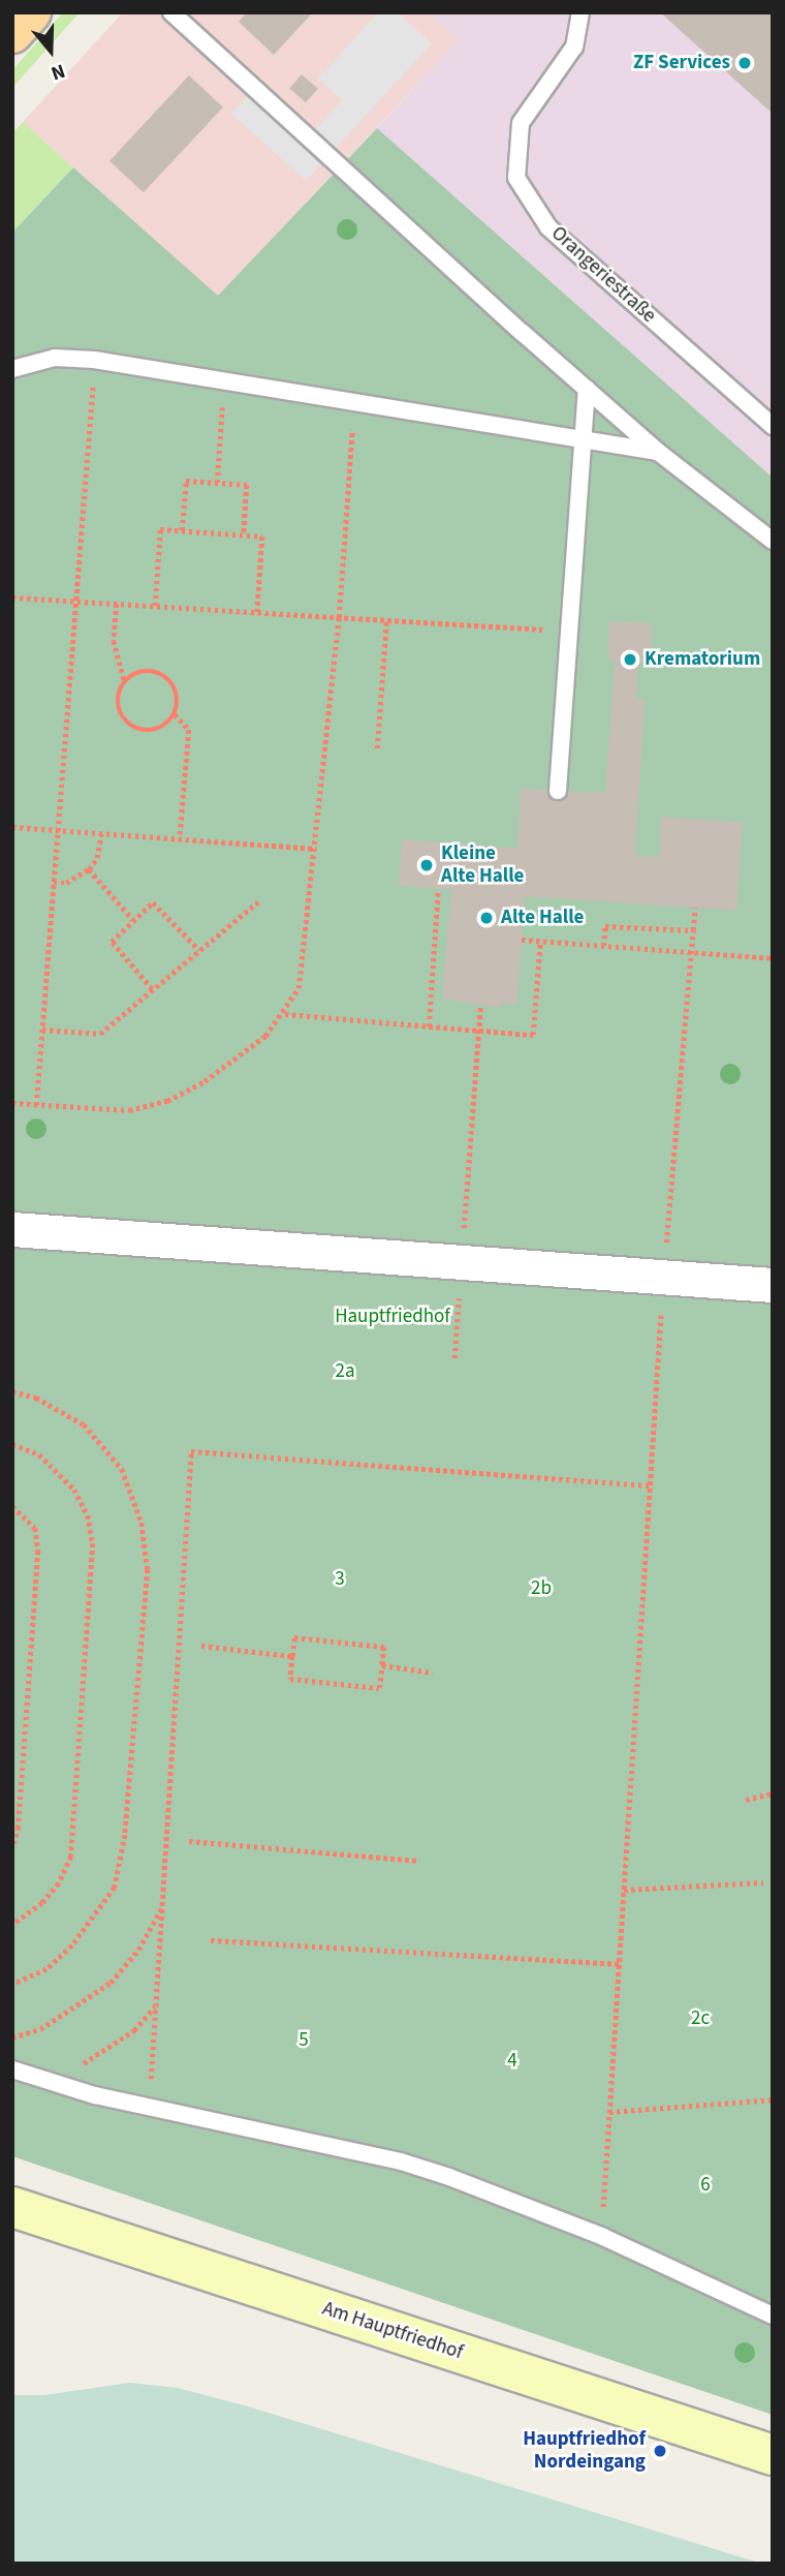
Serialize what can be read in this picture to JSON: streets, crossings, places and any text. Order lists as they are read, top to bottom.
{
  "streets": {
    "main road": ["Am Hauptfriedhof"],
    "lane": ["Orangeriestraße"]
  },
  "parks": [
    "Hauptfriedhof",
    "2a",
    "3",
    "2b",
    "2c",
    "5",
    "4",
    "6"
  ],
  "places": [
    "ZF Services",
    "Krematorium",
    "Kleine Alte Halle",
    "Alte Halle",
    "Hauptfriedhof Nordeingang"
  ],
  "north": "bottom"
}
